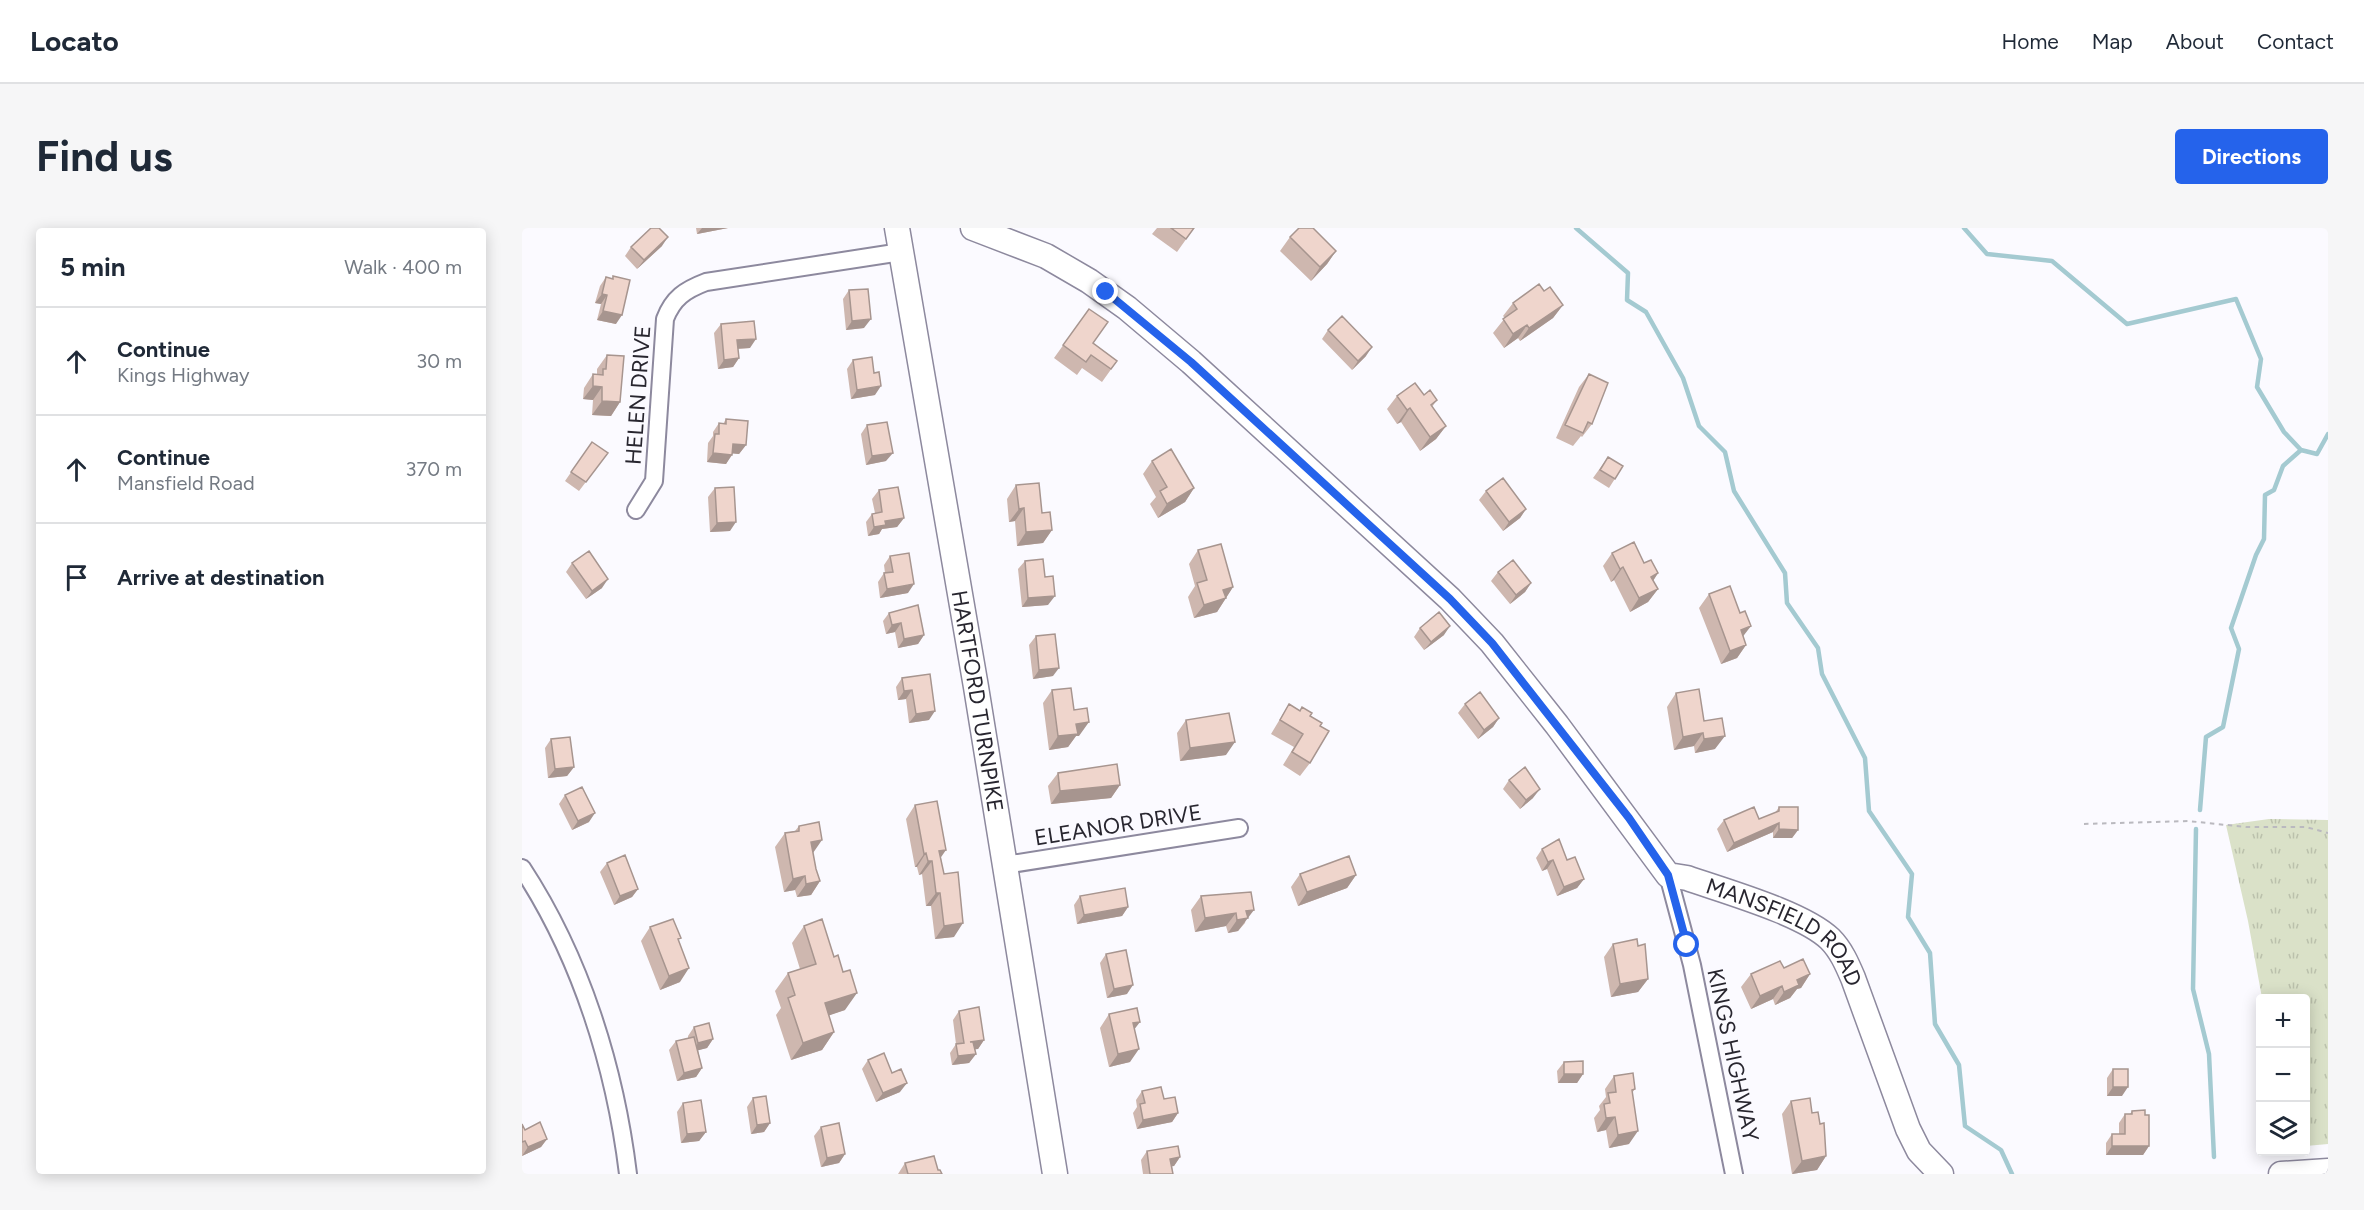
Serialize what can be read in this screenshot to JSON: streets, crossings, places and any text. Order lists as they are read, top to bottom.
{
  "streets": {
    "street": [
      "HELEN DRIVE",
      "HARTFORD TURNPIKE",
      "ELEANOR DRIVE",
      "MANSFIELD ROAD",
      "KINGS HIGHWAY"
    ]
  },
  "crossings": [
    ["HELEN DRIVE", "HARTFORD TURNPIKE"],
    ["HARTFORD TURNPIKE", "ELEANOR DRIVE"],
    ["MANSFIELD ROAD", "KINGS HIGHWAY"]
  ],
  "page": {
    "header": "Locato",
    "nav": [
      "Home",
      "Map",
      "About",
      "Contact"
    ],
    "buttons": "Directions",
    "title": "Find us",
    "heading": ["5 min", "Walk · 400 m"],
    "list": [
      ["Continue", "Kings Highway", "30 m"],
      ["Continue", "Mansfield Road", "370 m"],
      "Arrive at destination"
    ],
    "map_buttons": ["+", "−"]
  }
}
